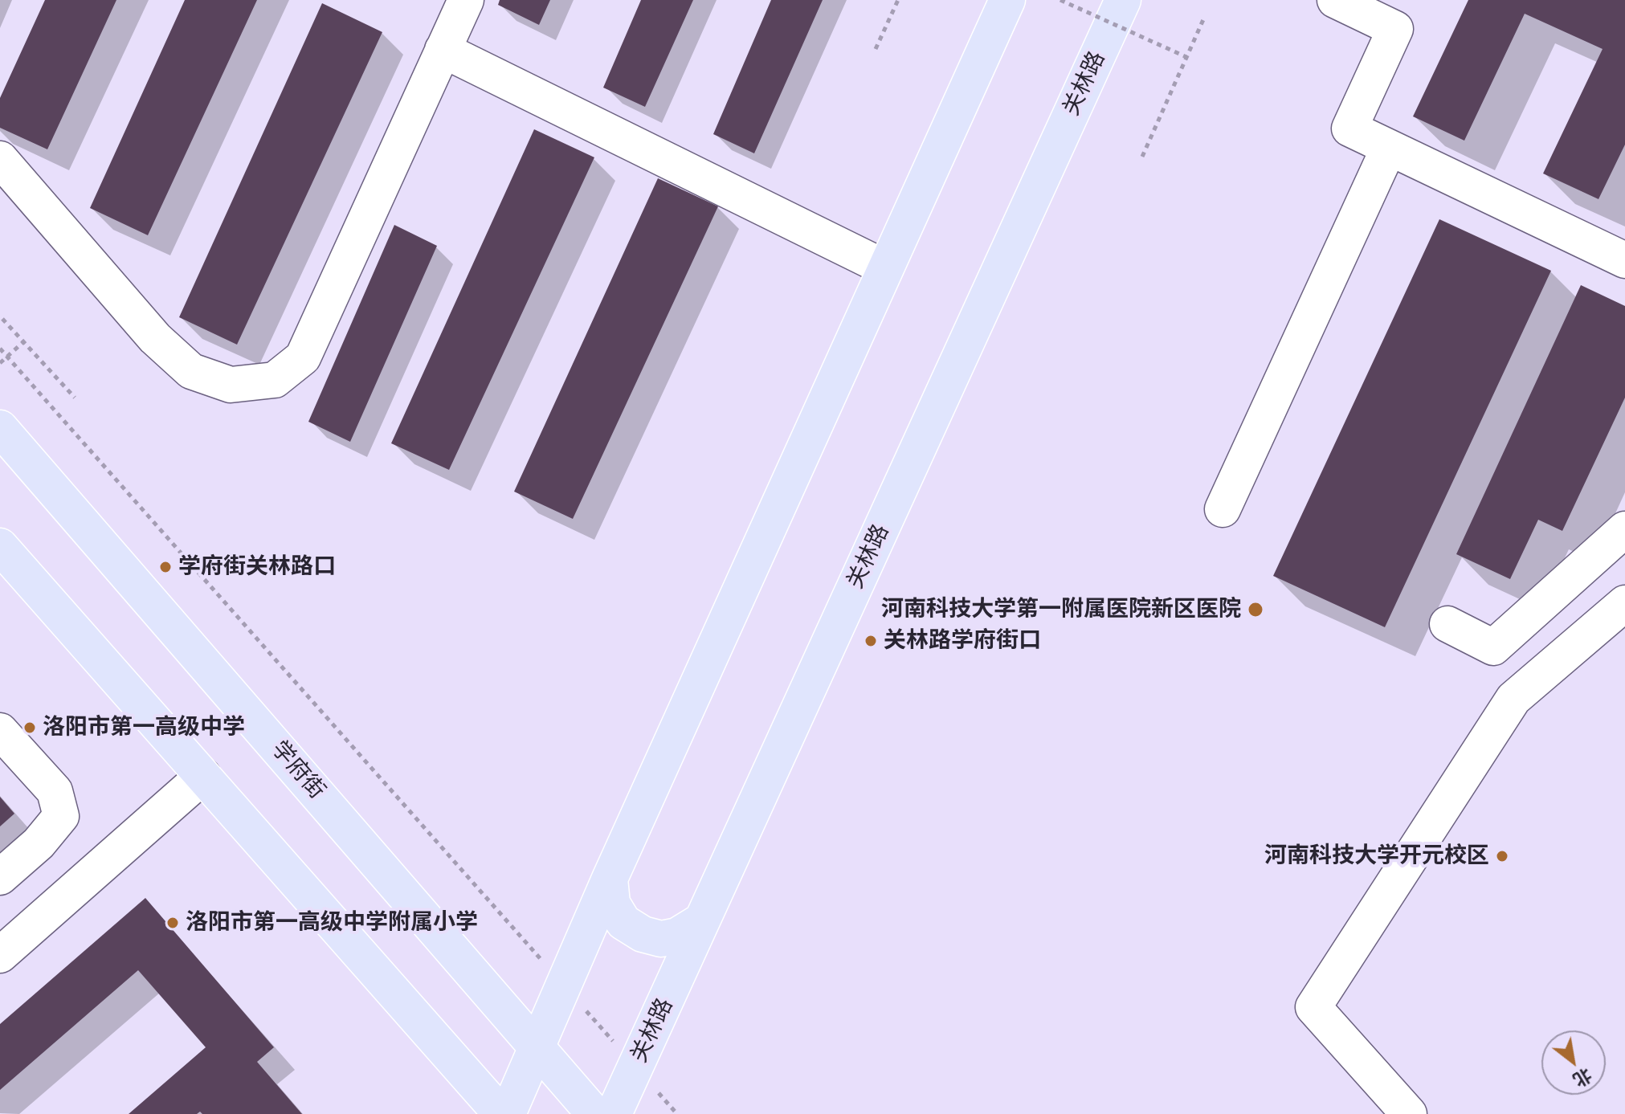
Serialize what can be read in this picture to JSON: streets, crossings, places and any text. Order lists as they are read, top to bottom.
{
  "streets": {
    "main road": ["关林路", "学府街"]
  },
  "places": [
    "学府街关林路口",
    "河南科技大学第一附属医院新区医院",
    "关林路学府街口",
    "洛阳市第一高级中学",
    "河南科技大学开元校区",
    "洛阳市第一高级中学附属小学"
  ],
  "north": "bottom right"
}
